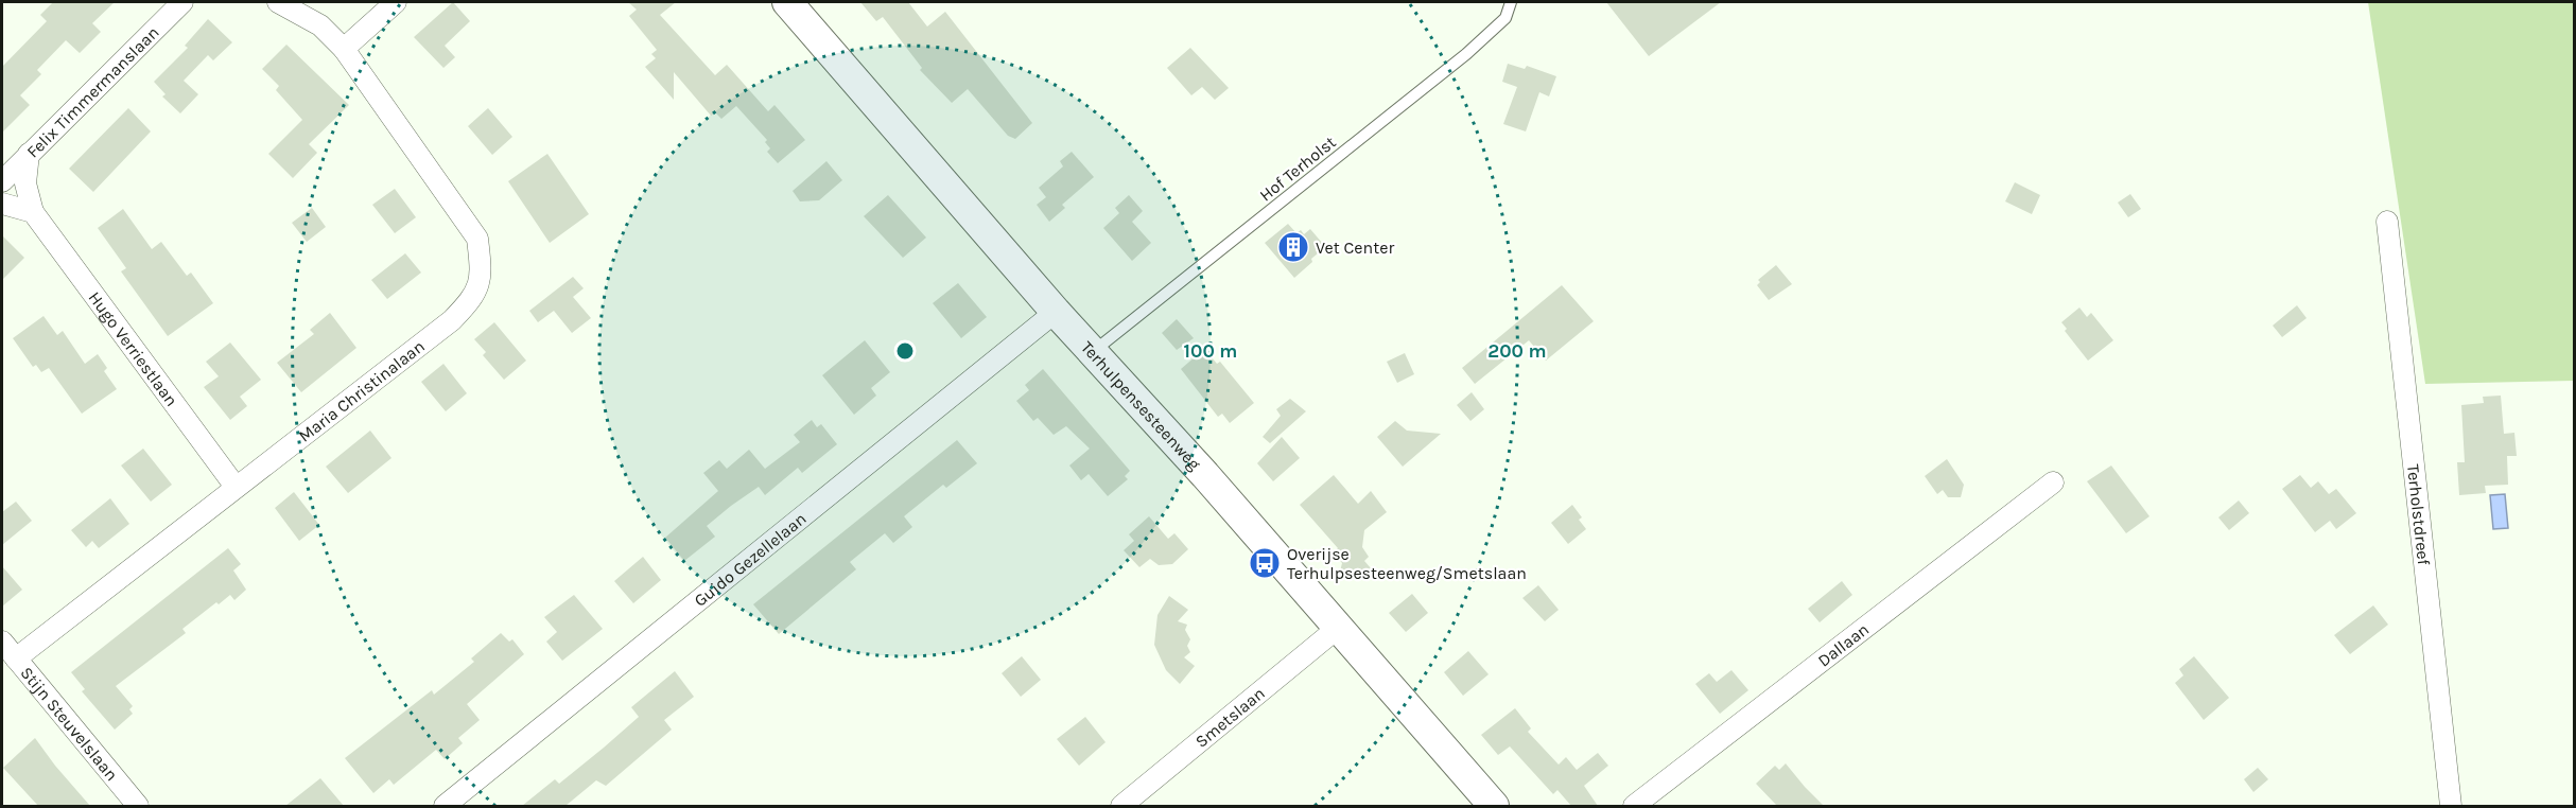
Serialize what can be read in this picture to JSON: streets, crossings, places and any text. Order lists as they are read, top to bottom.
{
  "streets": {
    "main road": ["Terhulpensesteenweg"],
    "street": [
      "Felix Timmermanslaan",
      "Hugo Verriestlaan",
      "Maria Christinalaan",
      "Terholstdreef",
      "Guido Gezellelaan",
      "Dallaan",
      "Smetslaan",
      "Stijn Steuvelslaan"
    ],
    "lane": ["Hof Terholst"]
  },
  "crossings": [
    ["Felix Timmermanslaan", "Hugo Verriestlaan"],
    ["Hof Terholst", "Terhulpensesteenweg"],
    ["Hugo Verriestlaan", "Maria Christinalaan"],
    ["Maria Christinalaan", "Stijn Steuvelslaan"],
    ["Terhulpensesteenweg", "Guido Gezellelaan"],
    ["Terhulpensesteenweg", "Smetslaan"]
  ],
  "places": {
    "building": ["Vet Center"],
    "bus stop": ["Overijse Terhulpsesteenweg/Smetslaan"]
  },
  "rings": ["100 m", "200 m"]
}
